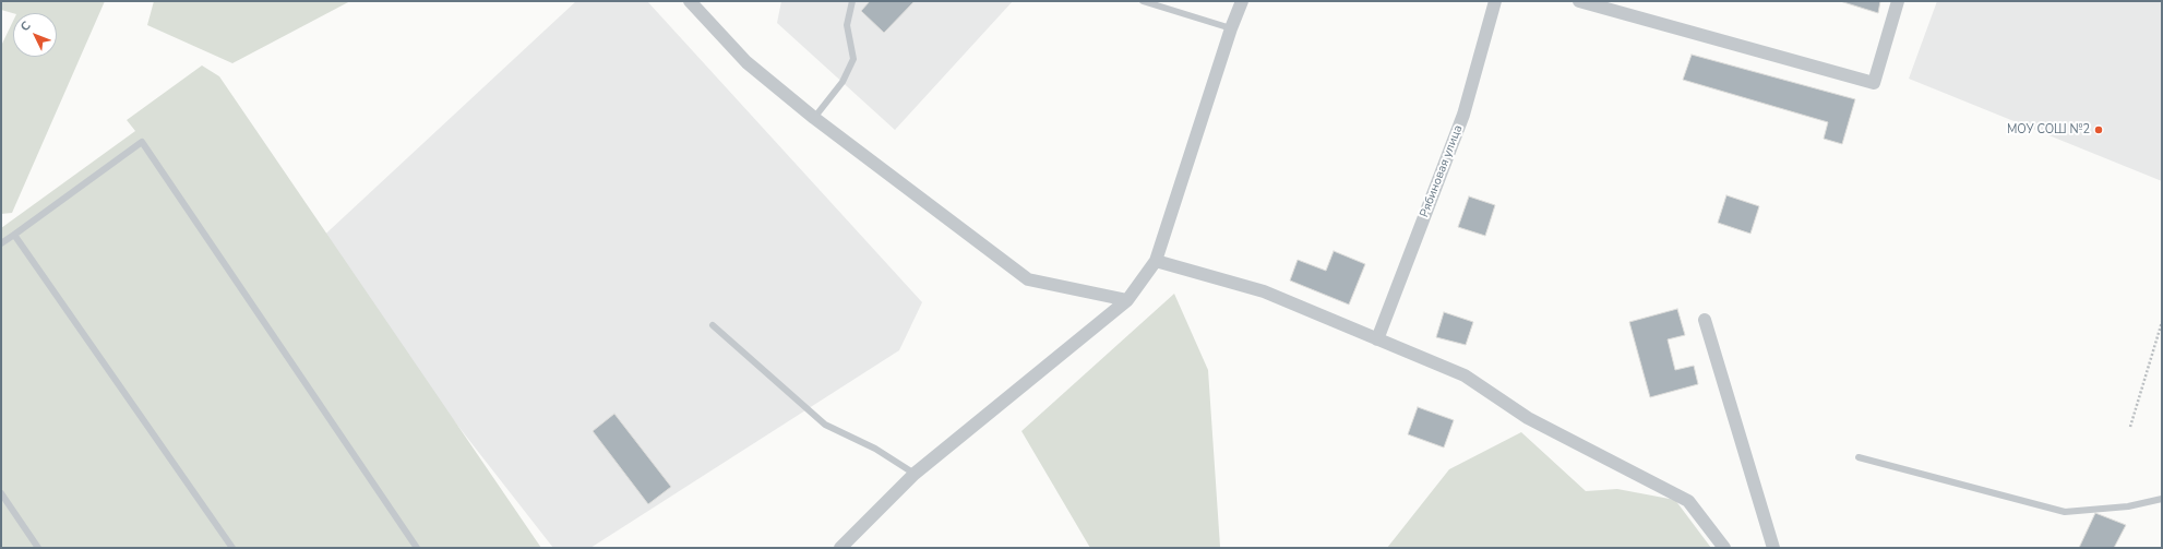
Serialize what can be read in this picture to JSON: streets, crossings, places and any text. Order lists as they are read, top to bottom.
{
  "streets": {
    "street": ["Рябиновая улица"]
  },
  "places": ["МОУ СОШ №2"],
  "north": "top left"
}
